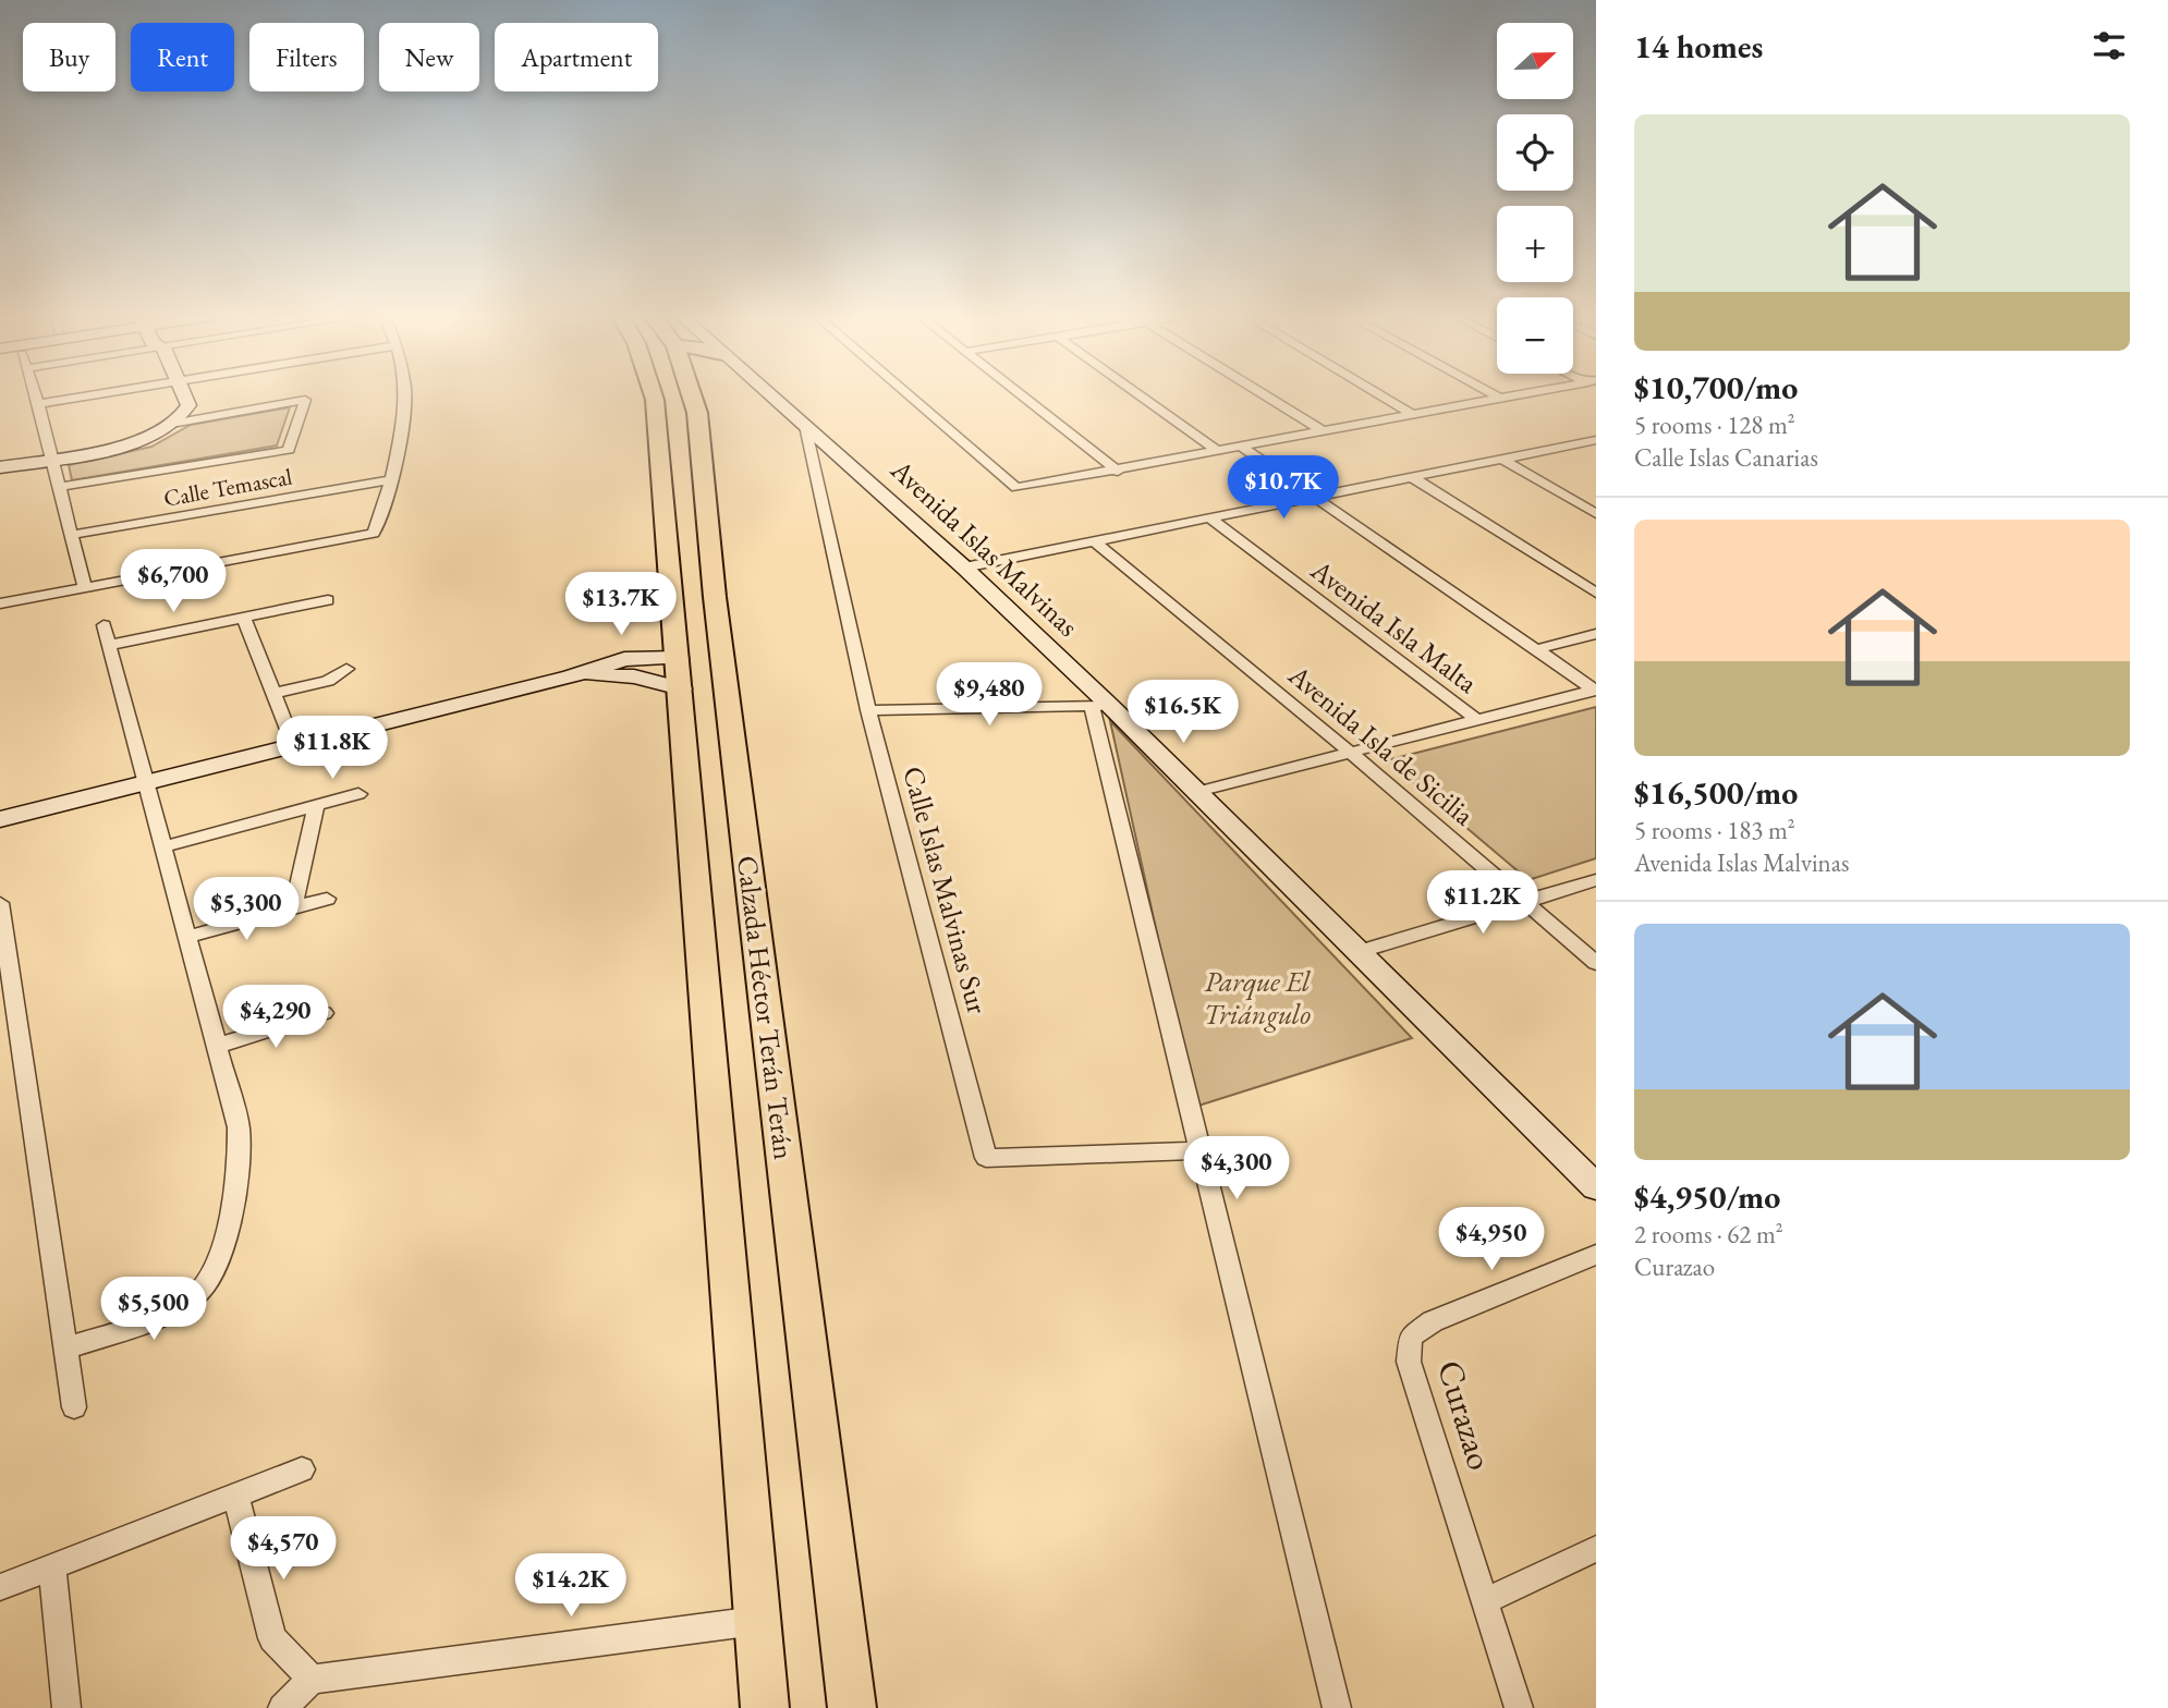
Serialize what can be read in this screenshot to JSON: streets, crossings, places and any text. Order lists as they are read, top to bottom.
{
  "streets": {
    "main road": ["Calzada Héctor Terán Terán"],
    "street": [
      "Calle Temascal",
      "Avenida Islas Malvinas",
      "Avenida Isla Malta",
      "Avenida Isla de Sicilia",
      "Calle Islas Malvinas Sur",
      "Curazao"
    ]
  },
  "crossings": [
    ["Avenida Islas Malvinas", "Calle Islas Malvinas Sur"]
  ],
  "parks": ["Parque El Triángulo"],
  "north": "right",
  "page": {
    "heading": "14 homes",
    "map_buttons": ["+", "−"],
    "chip": [
      "Buy",
      "Rent",
      "Filters",
      "New",
      "Apartment"
    ],
    "list": [
      {
        "name": "$10,700/mo",
        "note": "5 rooms · 128 m² · Calle Islas Canarias"
      },
      {
        "name": "$16,500/mo",
        "note": "5 rooms · 183 m² · Avenida Islas Malvinas"
      },
      {
        "name": "$4,950/mo",
        "note": "2 rooms · 62 m² · Curazao"
      }
    ],
    "price": [
      "$10.7K",
      "$6,700",
      "$13.7K",
      "$9,480",
      "$16.5K",
      "$11.8K",
      "$11.2K",
      "$5,300",
      "$4,290",
      "$4,300",
      "$4,950",
      "$5,500",
      "$4,570",
      "$14.2K"
    ]
  }
}
